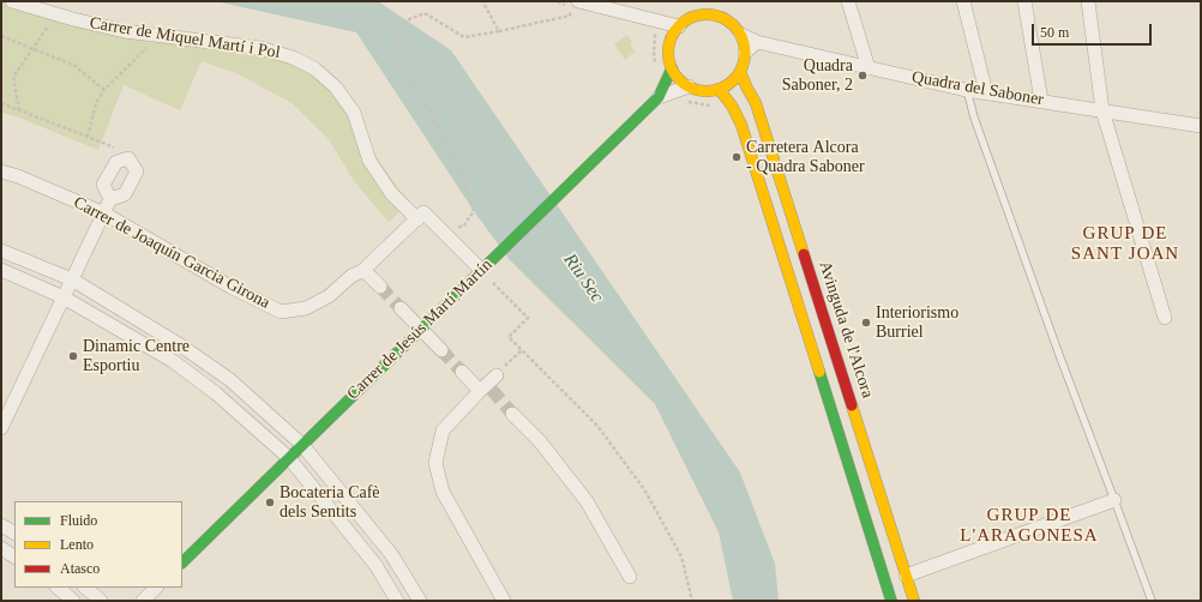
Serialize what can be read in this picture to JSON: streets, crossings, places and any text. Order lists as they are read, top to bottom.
{
  "streets": {
    "main road": ["Carrer de Jesús Martí Martín", "Avinguda de l'Alcora"],
    "street": ["Carrer de Miquel Martí i Pol", "Quadra del Saboner", "Carrer de Joaquín Garcia Girona"]
  },
  "crossings": [
    ["Carrer de Miquel Martí i Pol", "Carrer de Joaquín Garcia Girona"],
    ["Carrer de Miquel Martí i Pol", "Carrer de Jesús Martí Martín"],
    ["Quadra del Saboner", "Carrer de Jesús Martí Martín"],
    ["Quadra del Saboner", "Avinguda de l'Alcora"],
    ["Carrer de Jesús Martí Martín", "Avinguda de l'Alcora"]
  ],
  "districts": ["GRUP DE SANT JOAN", "GRUP DE L'ARAGONESA"],
  "water": ["Riu Sec"],
  "places": [
    "Quadra Saboner, 2",
    "Carretera Alcora - Quadra Saboner",
    "Interiorismo Burriel",
    "Dinamic Centre Esportiu",
    "Bocateria Cafè dels Sentits"
  ],
  "legend": ["Fluido", "Lento", "Atasco"],
  "scale_bar": "50 m"
}
